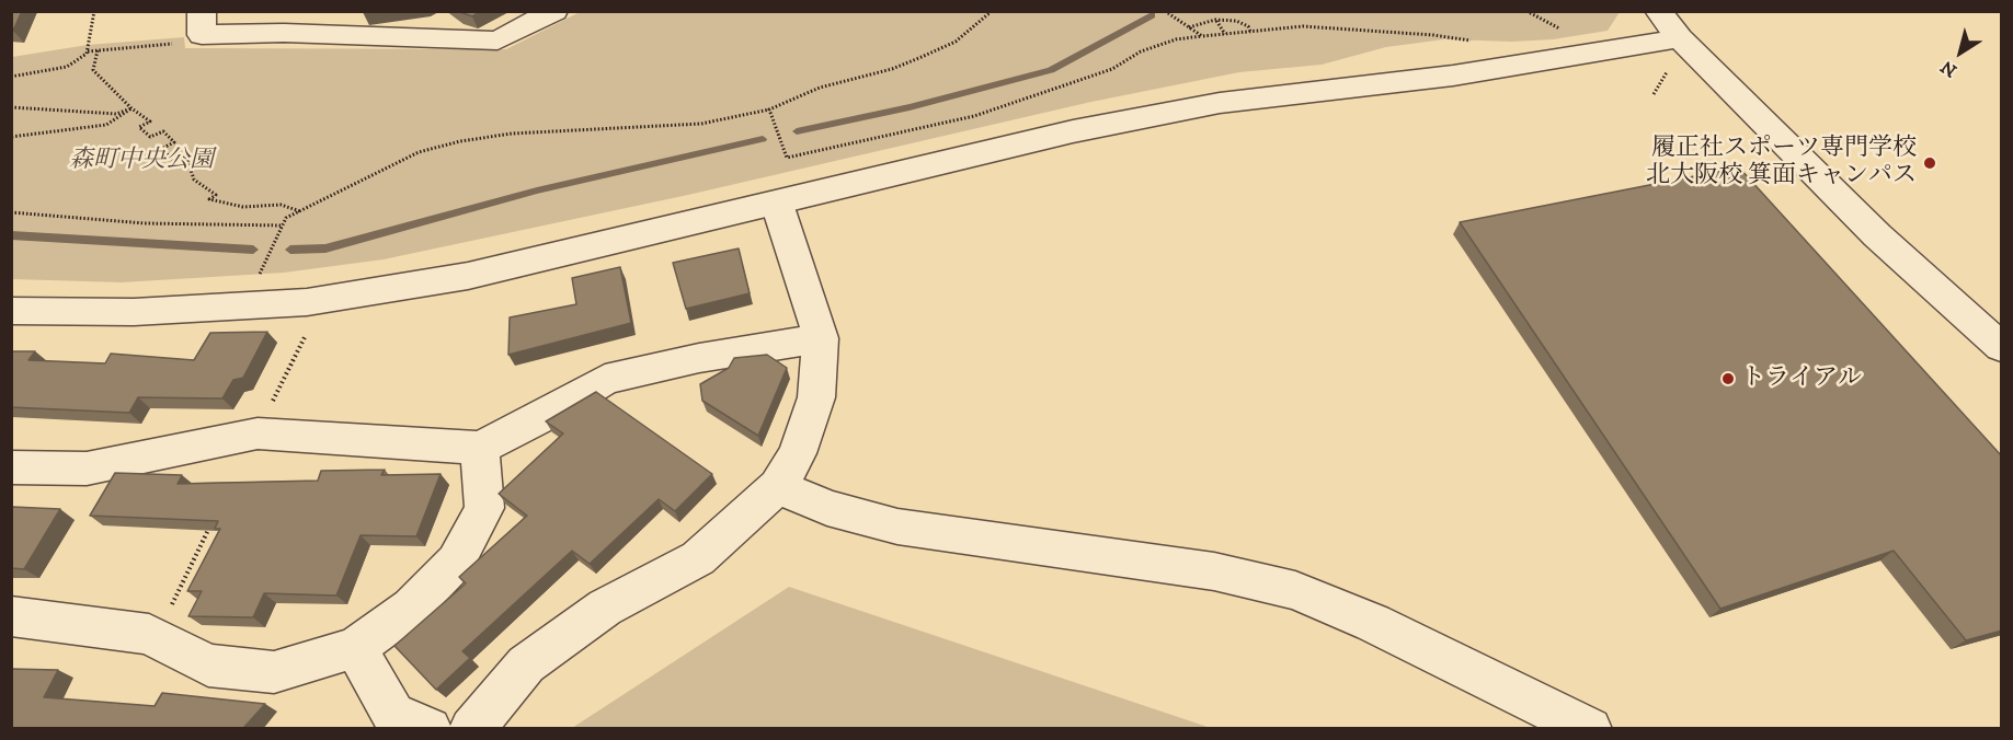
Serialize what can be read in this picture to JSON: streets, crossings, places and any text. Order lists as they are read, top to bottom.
{
  "parks": ["森町中央公園"],
  "places": ["履正社スポーツ専門学校 北大阪校 箕面キャンパス", "トライアル"],
  "north": "bottom left"
}
